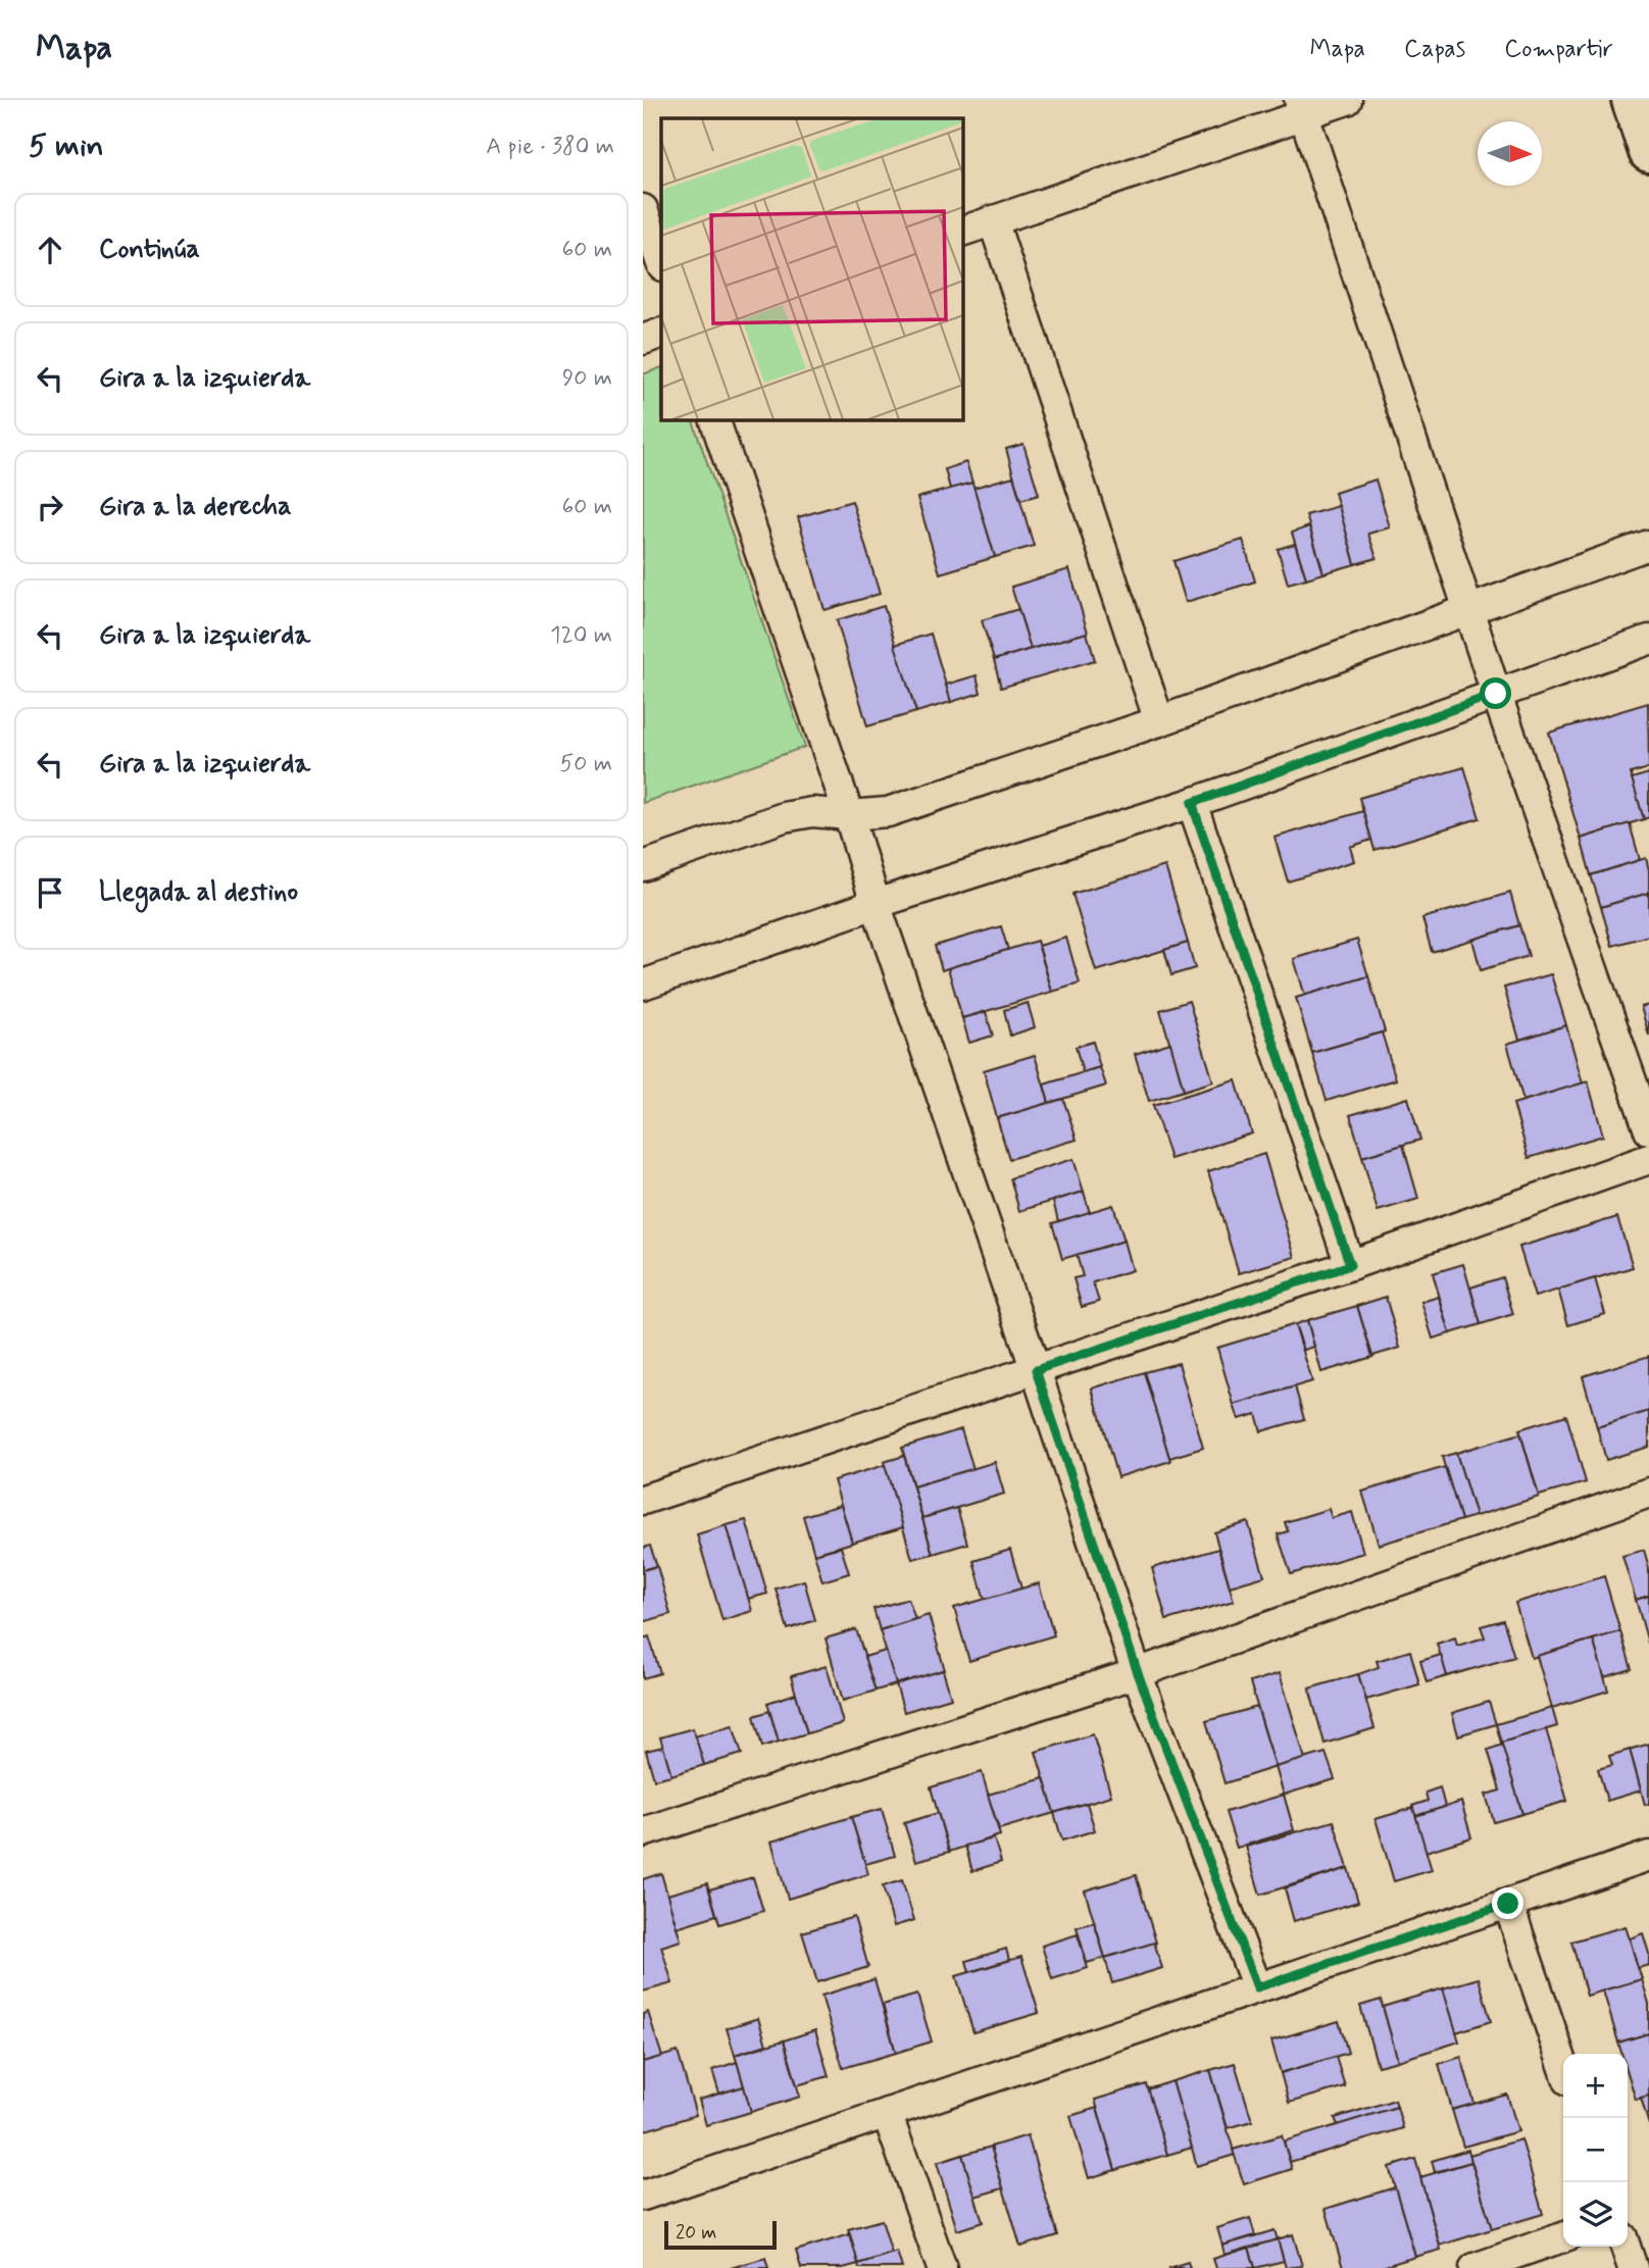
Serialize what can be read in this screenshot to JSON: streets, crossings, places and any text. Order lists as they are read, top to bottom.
{
  "scale_bar": "20 m",
  "north": "right",
  "page": {
    "header": "Mapa",
    "nav": ["Mapa", "Capas", "Compartir"],
    "heading": ["5 min", "A pie · 380 m"],
    "list": [
      ["Continúa", "60 m"],
      ["Gira a la izquierda", "90 m"],
      ["Gira a la derecha", "60 m"],
      ["Gira a la izquierda", "120 m"],
      ["Gira a la izquierda", "50 m"],
      "Llegada al destino"
    ],
    "map_buttons": ["+", "−"],
    "scale": "20 m"
  }
}
